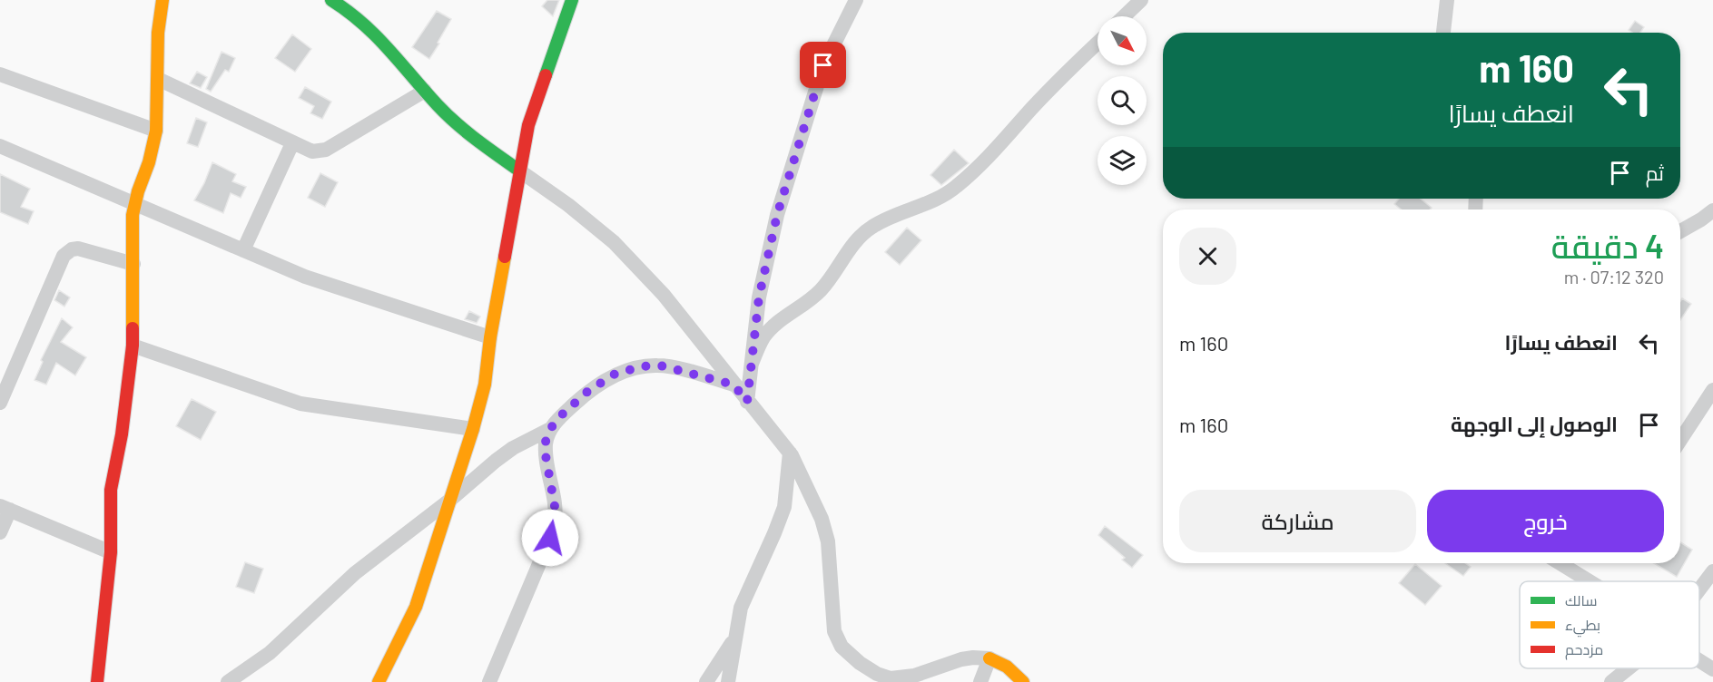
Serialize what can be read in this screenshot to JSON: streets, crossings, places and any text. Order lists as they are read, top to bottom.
{
  "legend": ["سالك", "بطيء", "مزدحم"],
  "north": "bottom right",
  "page": {
    "turn": ["160 m", "انعطف يسارًا"],
    "then": "ثم",
    "heading": ["4 دقيقة", "320 m · 07:12"],
    "list": [
      {
        "name": "انعطف يسارًا",
        "value": "160 m"
      },
      {
        "name": "الوصول إلى الوجهة",
        "value": "160 m"
      }
    ],
    "buttons": ["خروج", "مشاركة"]
  }
}
